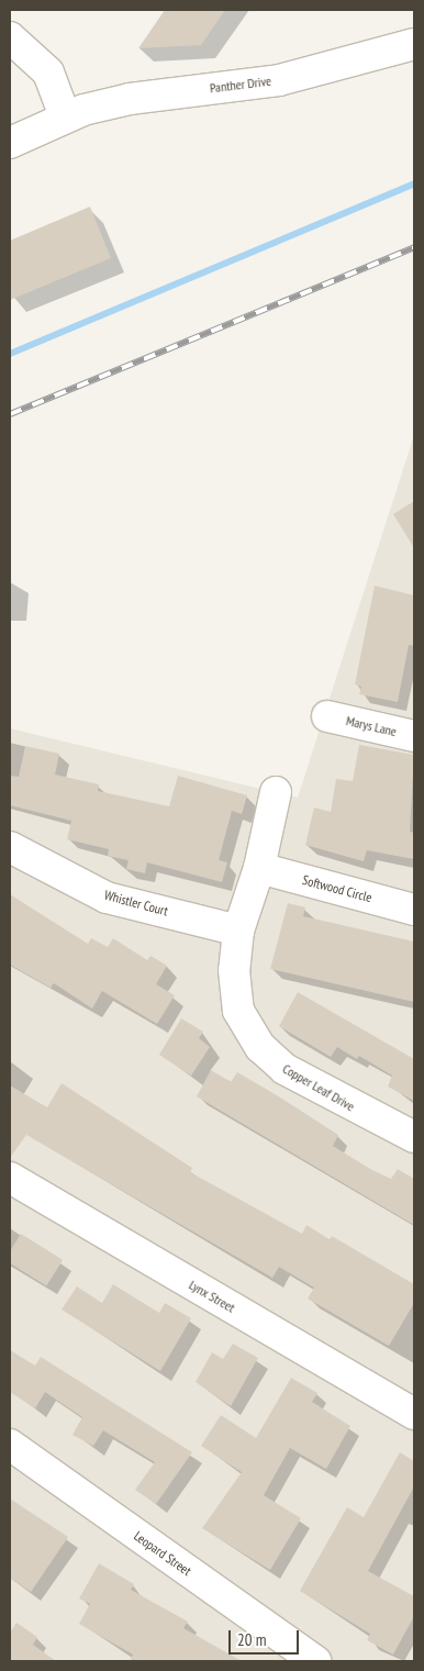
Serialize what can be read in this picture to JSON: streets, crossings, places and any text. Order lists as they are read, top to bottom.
{
  "streets": {
    "street": [
      "Panther Drive",
      "Marys Lane",
      "Softwood Circle",
      "Whistler Court",
      "Copper Leaf Drive",
      "Lynx Street",
      "Leopard Street"
    ]
  },
  "crossings": [
    ["Softwood Circle", "Copper Leaf Drive"],
    ["Whistler Court", "Copper Leaf Drive"]
  ],
  "scale_bar": "20 m"
}
